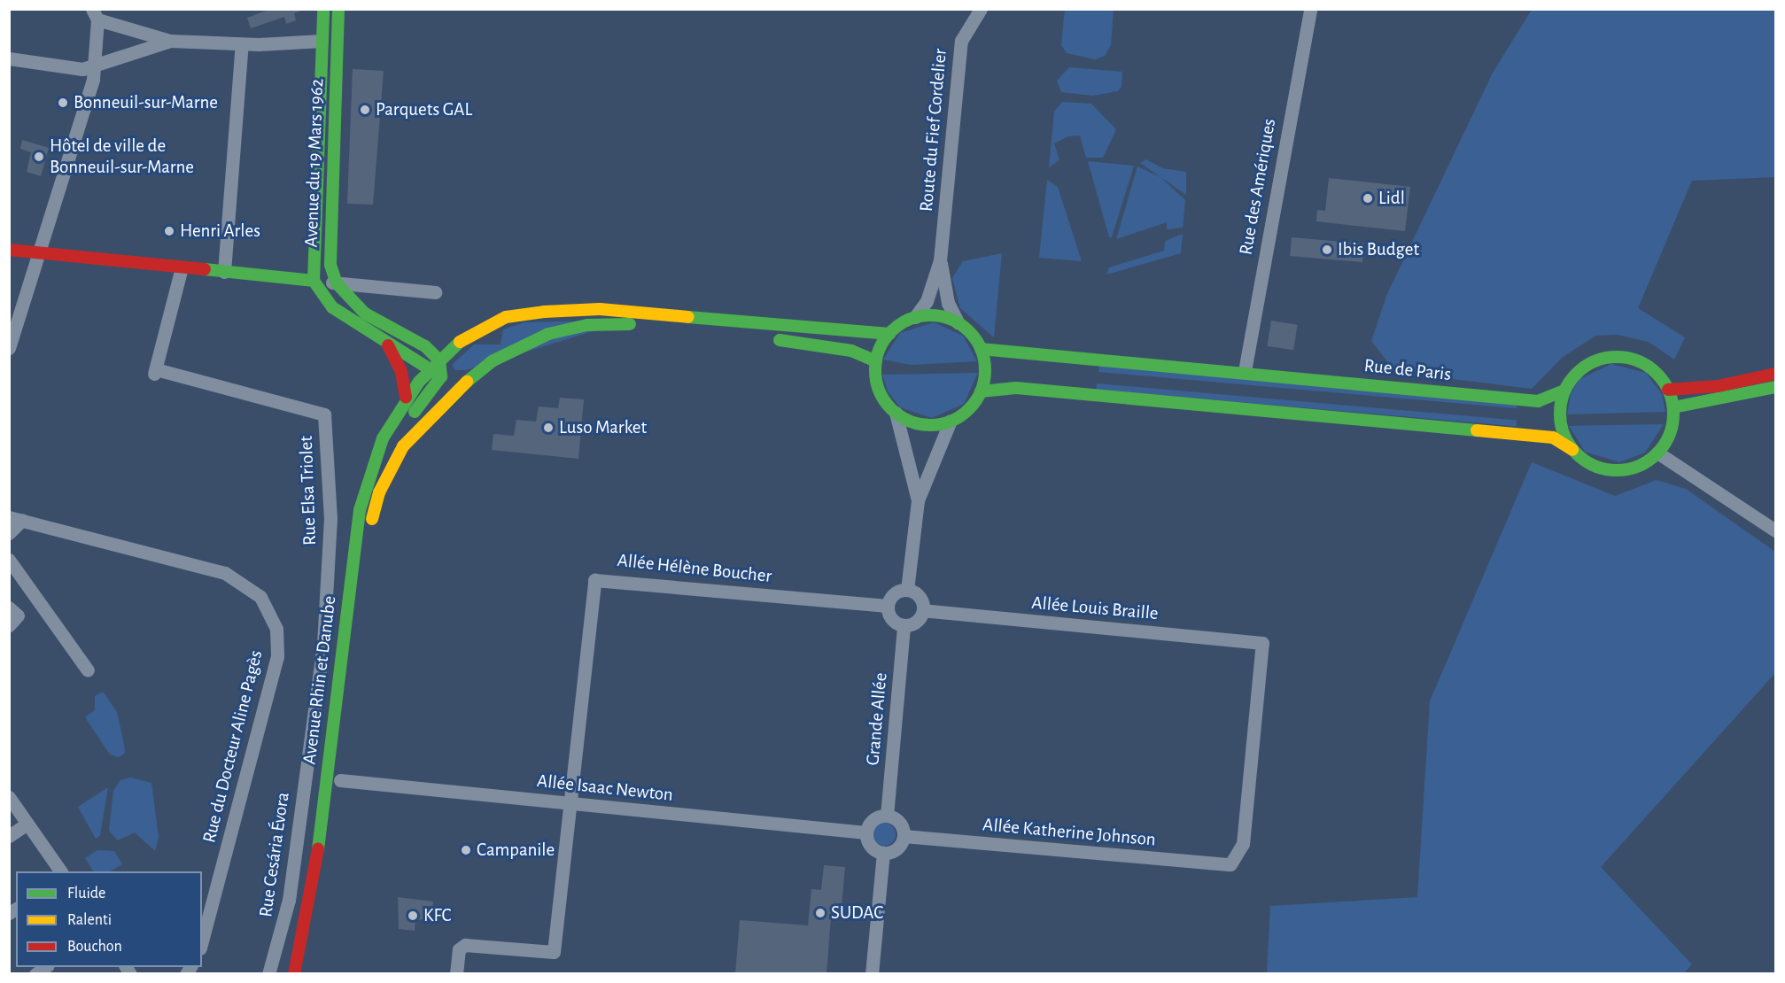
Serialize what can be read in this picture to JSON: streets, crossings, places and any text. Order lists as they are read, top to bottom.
{
  "streets": {
    "main road": ["Avenue du 19 Mars 1962", "Rue de Paris", "Avenue Rhin et Danube"],
    "street": [
      "Route du Fief Cordelier",
      "Rue des Amériques",
      "Rue Elsa Triolet",
      "Allée Hélène Boucher",
      "Allée Louis Braille",
      "Grande Allée",
      "Rue du Docteur Aline Pagès",
      "Allée Isaac Newton",
      "Allée Katherine Johnson",
      "Rue Cesária Évora"
    ]
  },
  "crossings": [
    ["Route du Fief Cordelier", "Rue de Paris"],
    ["Rue des Amériques", "Rue de Paris"],
    ["Rue Elsa Triolet", "Rue Cesária Évora"],
    ["Allée Hélène Boucher", "Allée Louis Braille"],
    ["Allée Hélène Boucher", "Grande Allée"],
    ["Allée Hélène Boucher", "Allée Isaac Newton"],
    ["Allée Louis Braille", "Grande Allée"],
    ["Allée Louis Braille", "Allée Katherine Johnson"],
    ["Avenue Rhin et Danube", "Allée Isaac Newton"],
    ["Grande Allée", "Allée Isaac Newton"],
    ["Grande Allée", "Allée Katherine Johnson"],
    ["Allée Isaac Newton", "Allée Katherine Johnson"]
  ],
  "places": [
    "Bonneuil-sur-Marne",
    "Parquets GAL",
    "Hôtel de ville de Bonneuil-sur-Marne",
    "Lidl",
    "Henri Arles",
    "Ibis Budget",
    "Luso Market",
    "Campanile",
    "SUDAC",
    "KFC"
  ],
  "legend": ["Fluide", "Ralenti", "Bouchon"]
}
